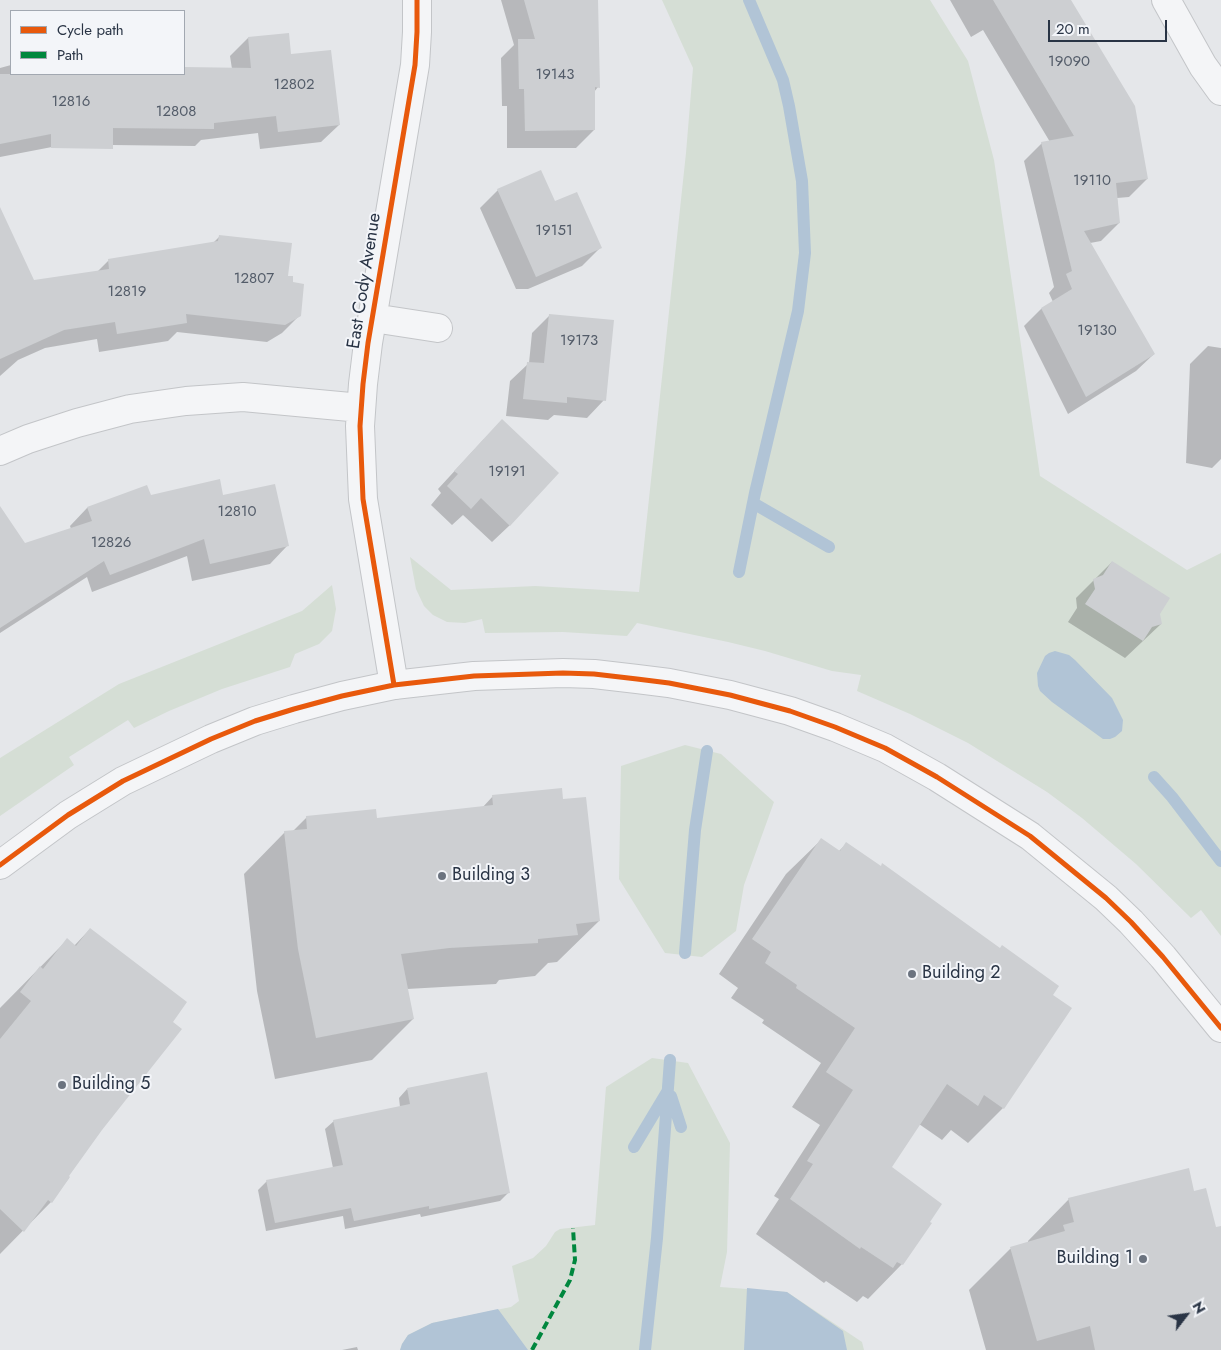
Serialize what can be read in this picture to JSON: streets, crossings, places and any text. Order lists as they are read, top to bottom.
{
  "streets": {
    "street": ["East Cody Avenue"]
  },
  "places": [
    "Building 3",
    "Building 2",
    "Building 5",
    "Building 1"
  ],
  "house_numbers": [
    "19090",
    "19143",
    "12802",
    "12816",
    "12808",
    "19110",
    "19151",
    "12807",
    "12819",
    "19130",
    "19173",
    "19191",
    "12810",
    "12826"
  ],
  "legend": ["Cycle path", "Path"],
  "scale_bar": "20 m",
  "north": "top right"
}
